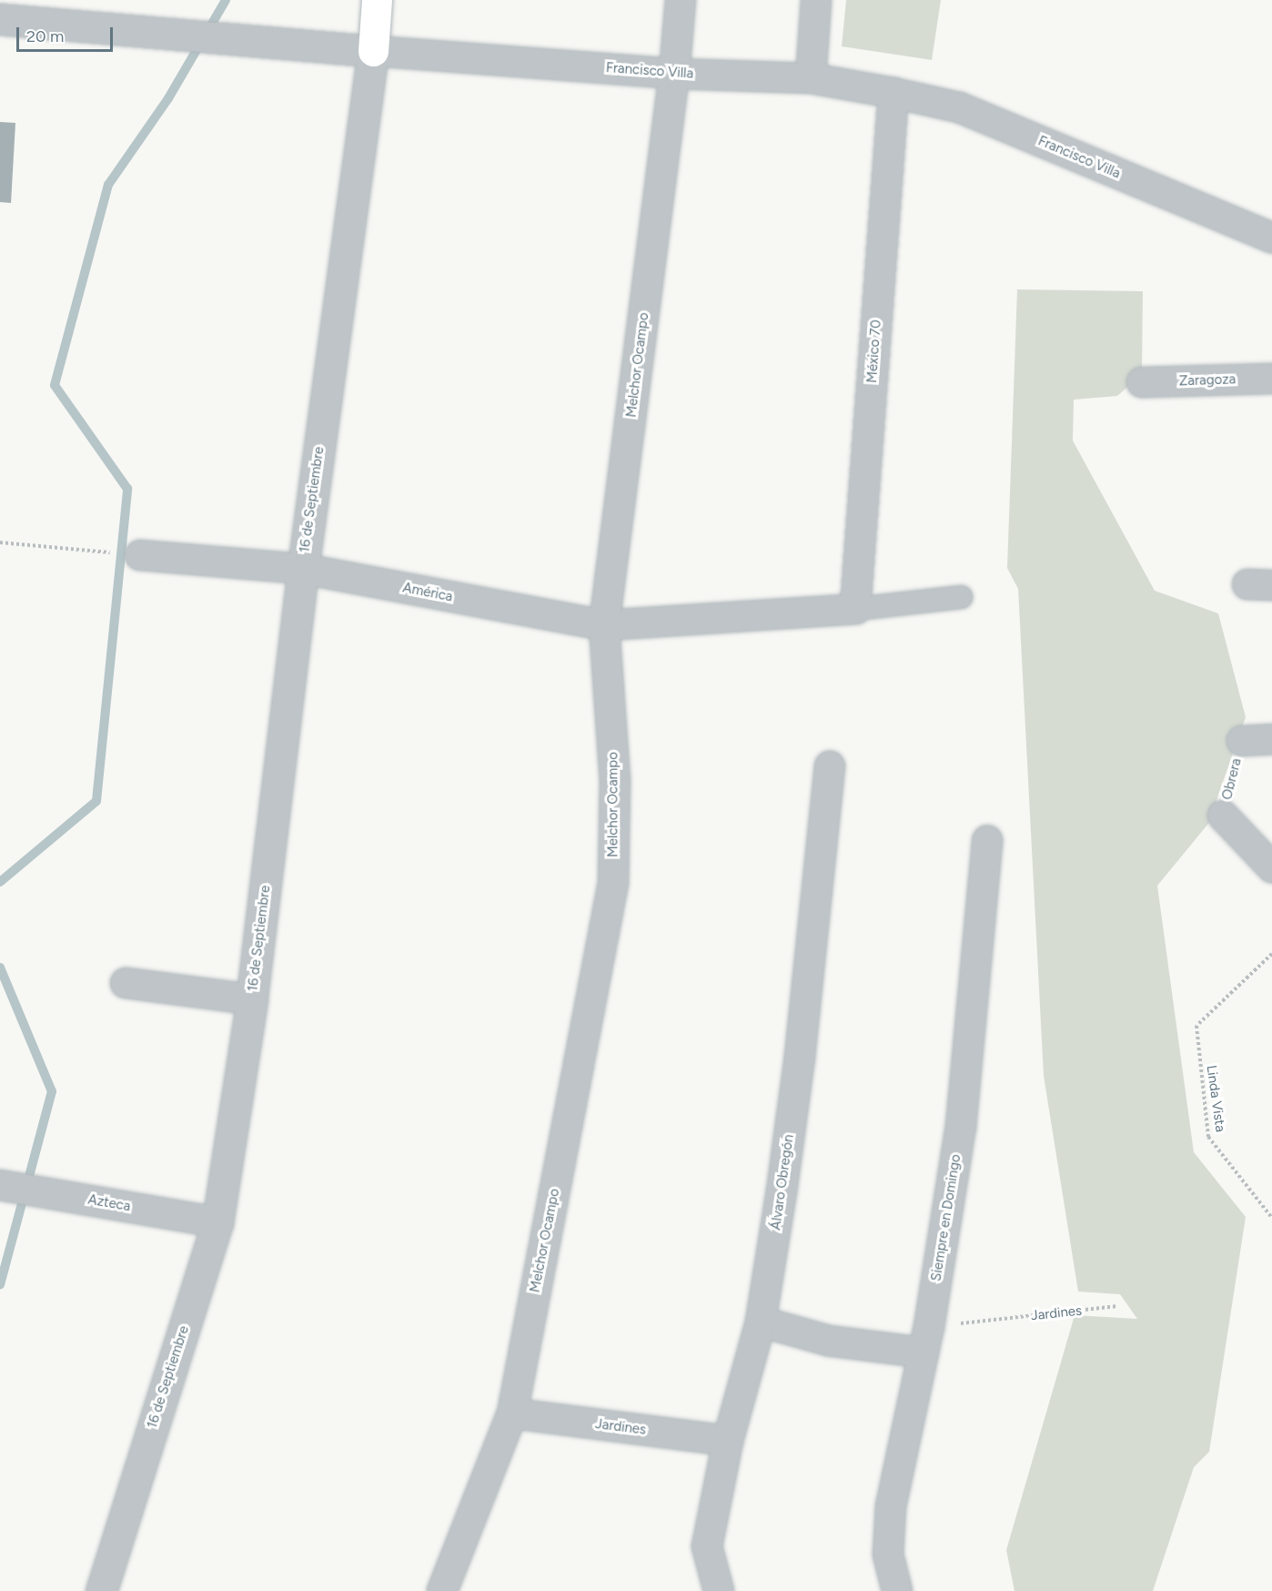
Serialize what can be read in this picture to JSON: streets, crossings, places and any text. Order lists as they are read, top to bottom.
{
  "streets": {
    "main road": ["16 de Septiembre"],
    "street": [
      "Francisco Villa",
      "México 70",
      "Melchor Ocampo",
      "Zaragoza",
      "América",
      "Obrera",
      "Álvaro Obregón",
      "Azteca",
      "Siempre en Domingo",
      "Jardines"
    ],
    "path": ["Linda Vista"]
  },
  "crossings": [
    ["Francisco Villa", "México 70"],
    ["Francisco Villa", "Melchor Ocampo"],
    ["Francisco Villa", "16 de Septiembre"],
    ["México 70", "América"],
    ["Melchor Ocampo", "América"],
    ["Melchor Ocampo", "Jardines"],
    ["16 de Septiembre", "América"],
    ["16 de Septiembre", "Azteca"],
    ["Álvaro Obregón", "Jardines"],
    ["Siempre en Domingo", "Jardines"]
  ],
  "scale_bar": "20 m"
}
